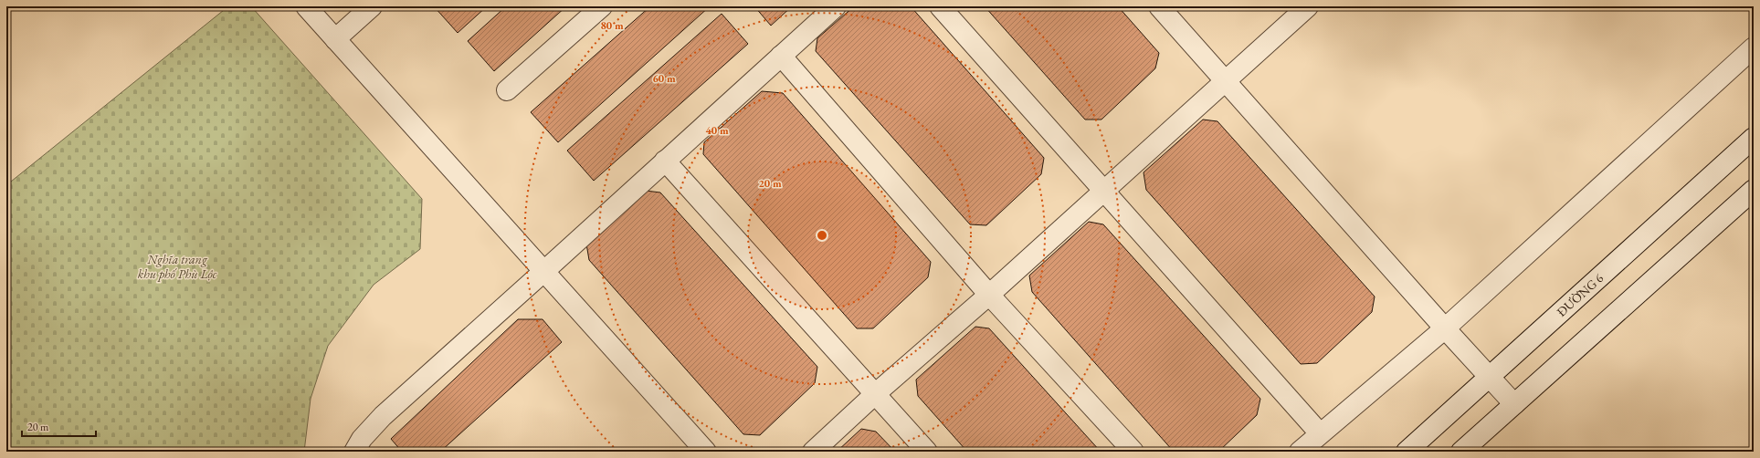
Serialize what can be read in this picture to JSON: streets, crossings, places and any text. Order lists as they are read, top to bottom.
{
  "streets": {
    "street": ["ĐƯỜNG 6"]
  },
  "parks": ["Nghĩa trang khu phố Phù Lộc"],
  "scale_bar": "20 m",
  "rings": [
    "80 m",
    "60 m",
    "40 m",
    "20 m"
  ]
}
